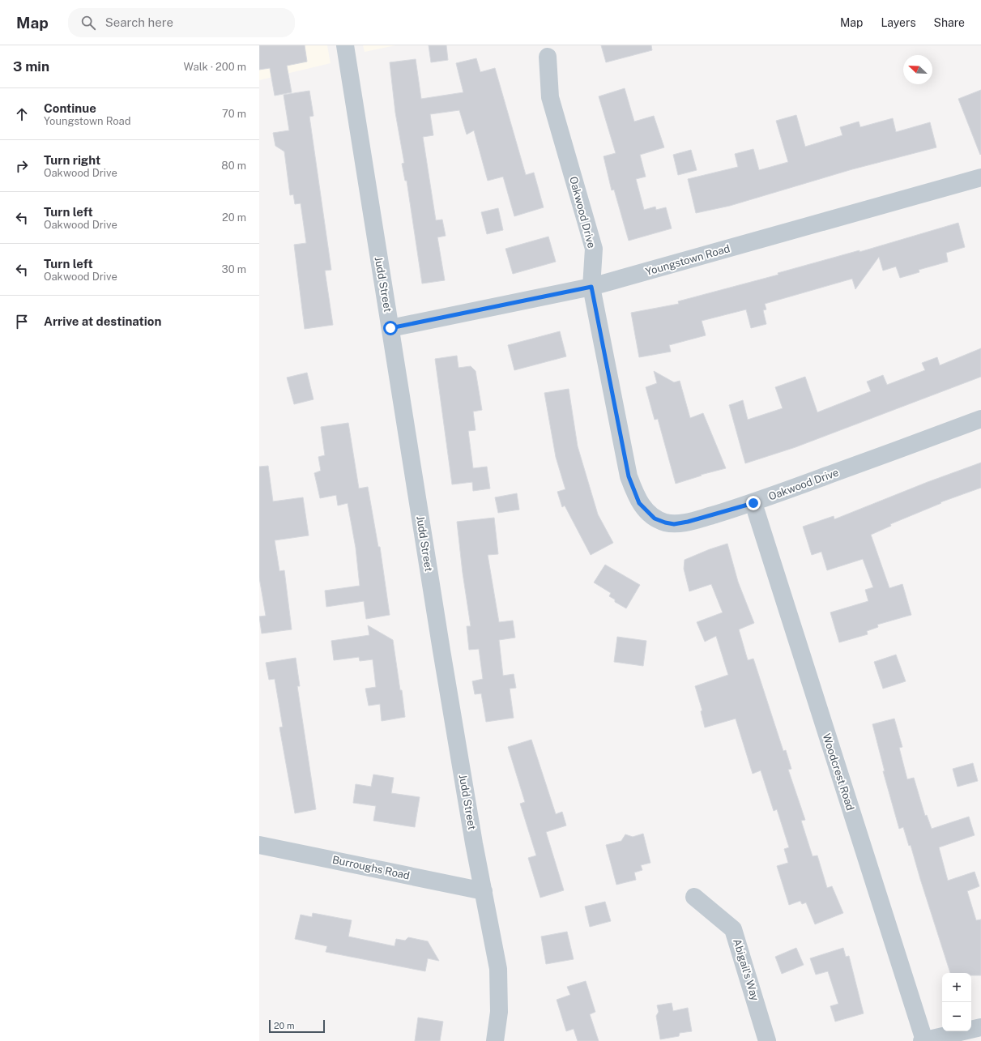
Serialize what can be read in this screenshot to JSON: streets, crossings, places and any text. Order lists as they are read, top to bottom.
{
  "streets": {
    "street": [
      "Oakwood Drive",
      "Youngstown Road",
      "Judd Street",
      "Woodcrest Road",
      "Burroughs Road",
      "Abigail's Way"
    ]
  },
  "crossings": [
    ["Oakwood Drive", "Youngstown Road"],
    ["Oakwood Drive", "Woodcrest Road"],
    ["Youngstown Road", "Judd Street"],
    ["Judd Street", "Burroughs Road"]
  ],
  "scale_bar": "20 m",
  "north": "top left",
  "page": {
    "header": "Map",
    "search": "Search here",
    "nav": ["Map", "Layers", "Share"],
    "heading": ["3 min", "Walk · 200 m"],
    "list": [
      ["Continue", "Youngstown Road", "70 m"],
      ["Turn right", "Oakwood Drive", "80 m"],
      ["Turn left", "Oakwood Drive", "20 m"],
      ["Turn left", "Oakwood Drive", "30 m"],
      "Arrive at destination"
    ],
    "map_buttons": ["+", "−"],
    "scale": "20 m"
  }
}
